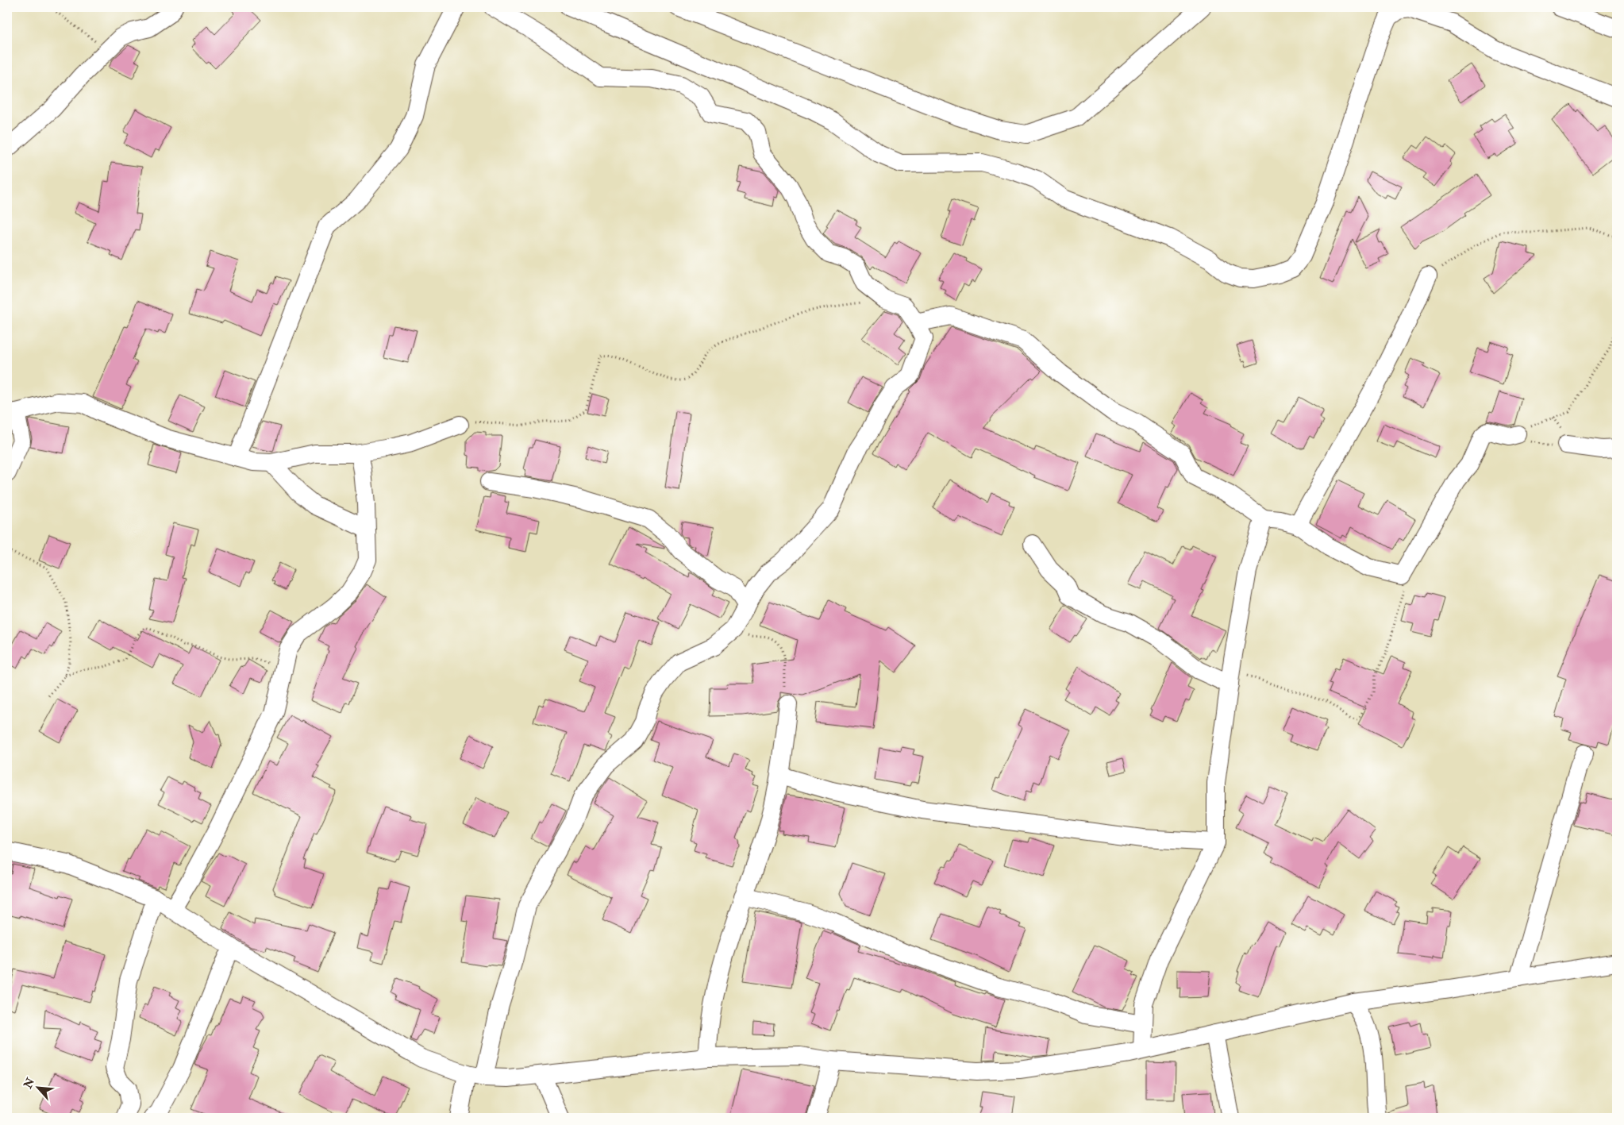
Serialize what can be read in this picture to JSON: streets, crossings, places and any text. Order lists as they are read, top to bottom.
{
  "north": "top left"
}
